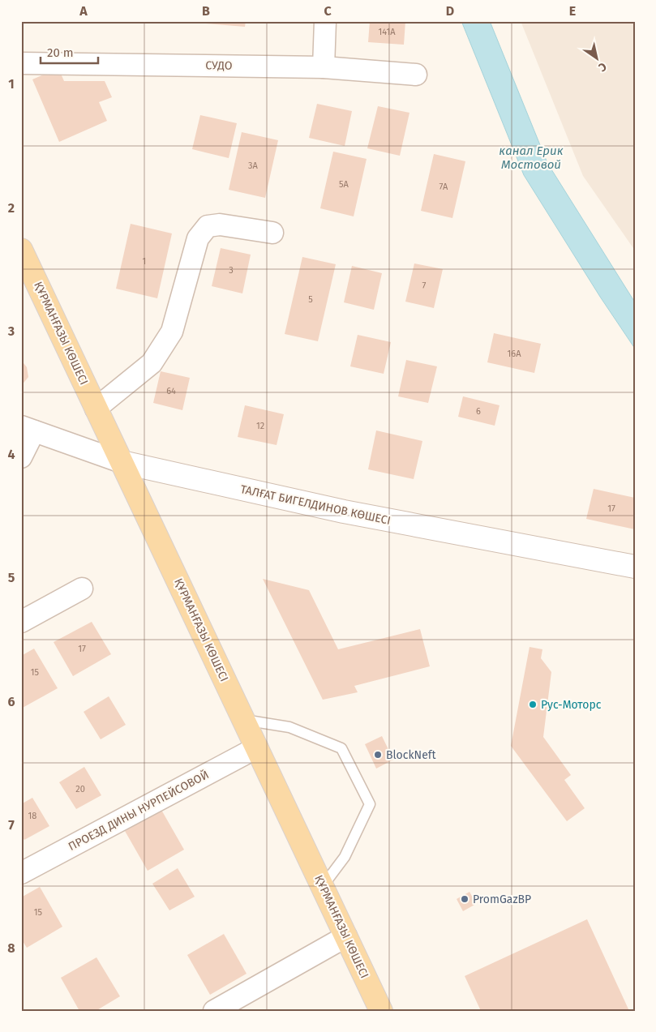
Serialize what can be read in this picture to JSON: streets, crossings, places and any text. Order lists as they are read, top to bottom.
{
  "streets": {
    "main road": ["ҚҰРМАНҒАЗЫ КӨШЕСІ"],
    "street": ["СУДО", "ТАЛҒАТ БИГЕЛДИНОВ КӨШЕСІ", "ПРОЕЗД ДИНЫ НУРПЕЙСОВОЙ"]
  },
  "crossings": [
    ["ҚҰРМАНҒАЗЫ КӨШЕСІ", "ТАЛҒАТ БИГЕЛДИНОВ КӨШЕСІ"],
    ["ҚҰРМАНҒАЗЫ КӨШЕСІ", "ПРОЕЗД ДИНЫ НУРПЕЙСОВОЙ"]
  ],
  "water": ["канал Ерик Мостовой"],
  "places": ["Рус-Моторс", "BlockNeft", "PromGazBP"],
  "house_numbers": [
    "141А",
    "3А",
    "5А",
    "7А",
    "1",
    "3",
    "7",
    "5",
    "16А",
    "64",
    "6",
    "12",
    "17",
    "17",
    "15",
    "20",
    "18",
    "15"
  ],
  "scale_bar": "20 m",
  "north": "bottom right",
  "grid": {
    "columns": [
      "A",
      "B",
      "C",
      "D",
      "E"
    ],
    "rows": [
      "1",
      "2",
      "3",
      "4",
      "5",
      "6",
      "7",
      "8"
    ]
  }
}
